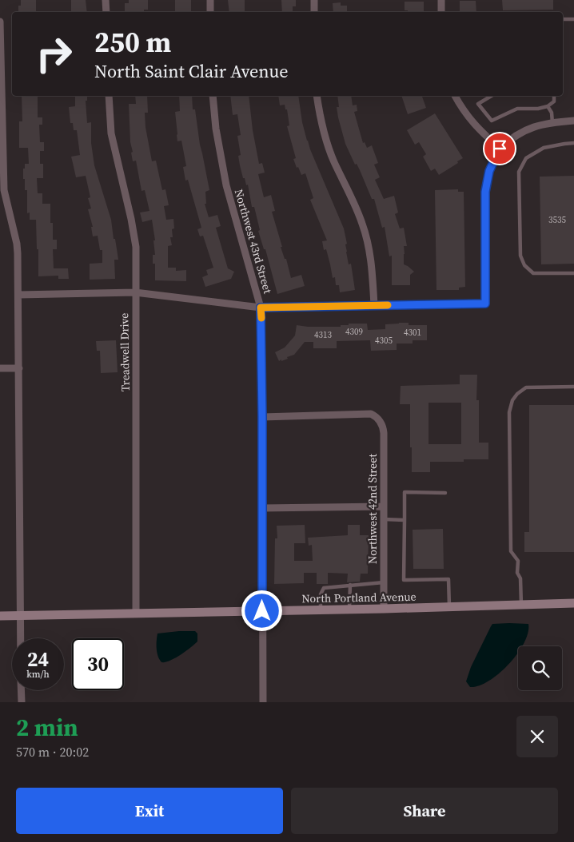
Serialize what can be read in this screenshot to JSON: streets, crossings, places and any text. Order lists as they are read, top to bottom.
{
  "streets": {
    "main road": ["North Portland Avenue"],
    "street": ["Northwest 43rd Street", "Treadwell Drive", "Northwest 42nd Street"]
  },
  "crossings": [
    ["Northwest 43rd Street", "Northwest 42nd Street"],
    ["Northwest 43rd Street", "North Portland Avenue"],
    ["Treadwell Drive", "North Portland Avenue"],
    ["Northwest 42nd Street", "North Portland Avenue"]
  ],
  "house_numbers": [
    "3535",
    "4309",
    "4301",
    "4313",
    "4305"
  ],
  "page": {
    "turn": ["250 m", "North Saint Clair Avenue"],
    "speed": "24 km/h",
    "limit": "30",
    "heading": ["2 min", "570 m · 20:02"],
    "buttons": ["Exit", "Share"]
  }
}
